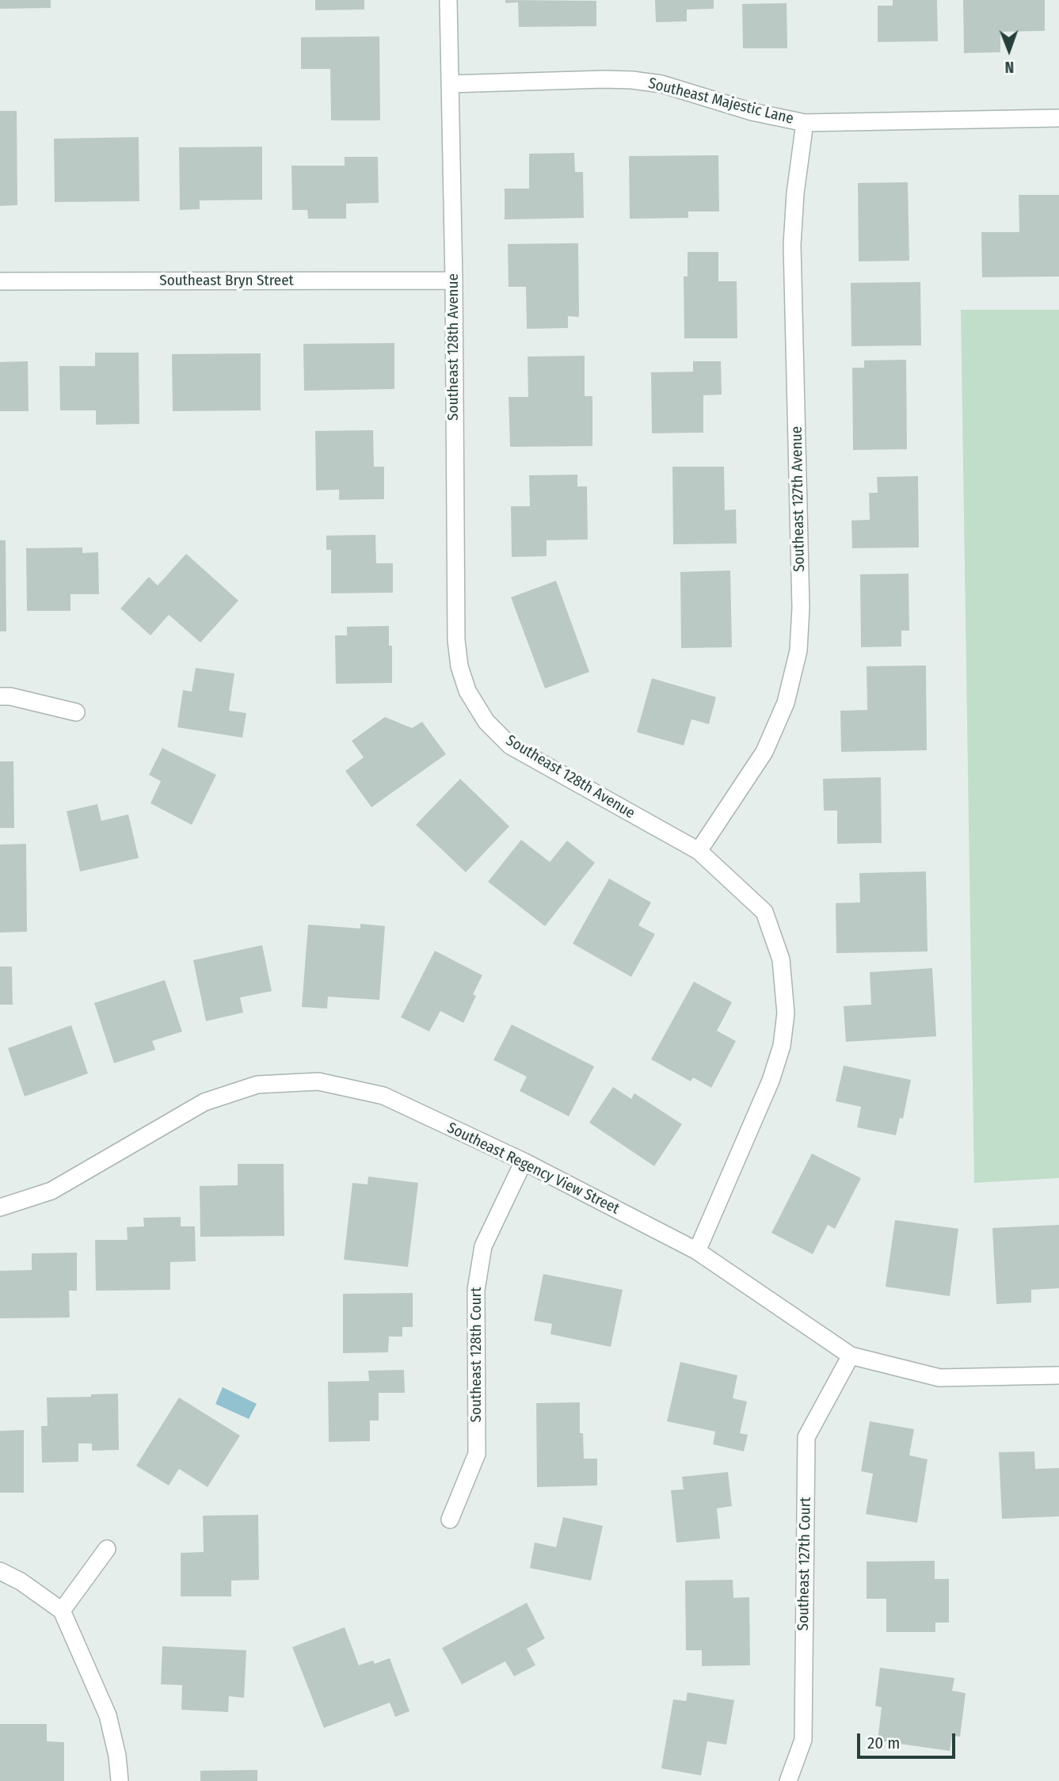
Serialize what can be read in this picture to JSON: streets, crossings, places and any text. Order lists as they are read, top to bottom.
{
  "streets": {
    "street": [
      "Southeast Majestic Lane",
      "Southeast Bryn Street",
      "Southeast 128th Avenue",
      "Southeast 127th Avenue",
      "Southeast Regency View Street",
      "Southeast 128th Court",
      "Southeast 127th Court"
    ]
  },
  "crossings": [
    ["Southeast Majestic Lane", "Southeast 128th Avenue"],
    ["Southeast Majestic Lane", "Southeast 127th Avenue"],
    ["Southeast Bryn Street", "Southeast 128th Avenue"],
    ["Southeast 128th Avenue", "Southeast 127th Avenue"],
    ["Southeast 128th Avenue", "Southeast Regency View Street"],
    ["Southeast Regency View Street", "Southeast 128th Court"],
    ["Southeast Regency View Street", "Southeast 127th Court"]
  ],
  "scale_bar": "20 m",
  "north": "bottom"
}
